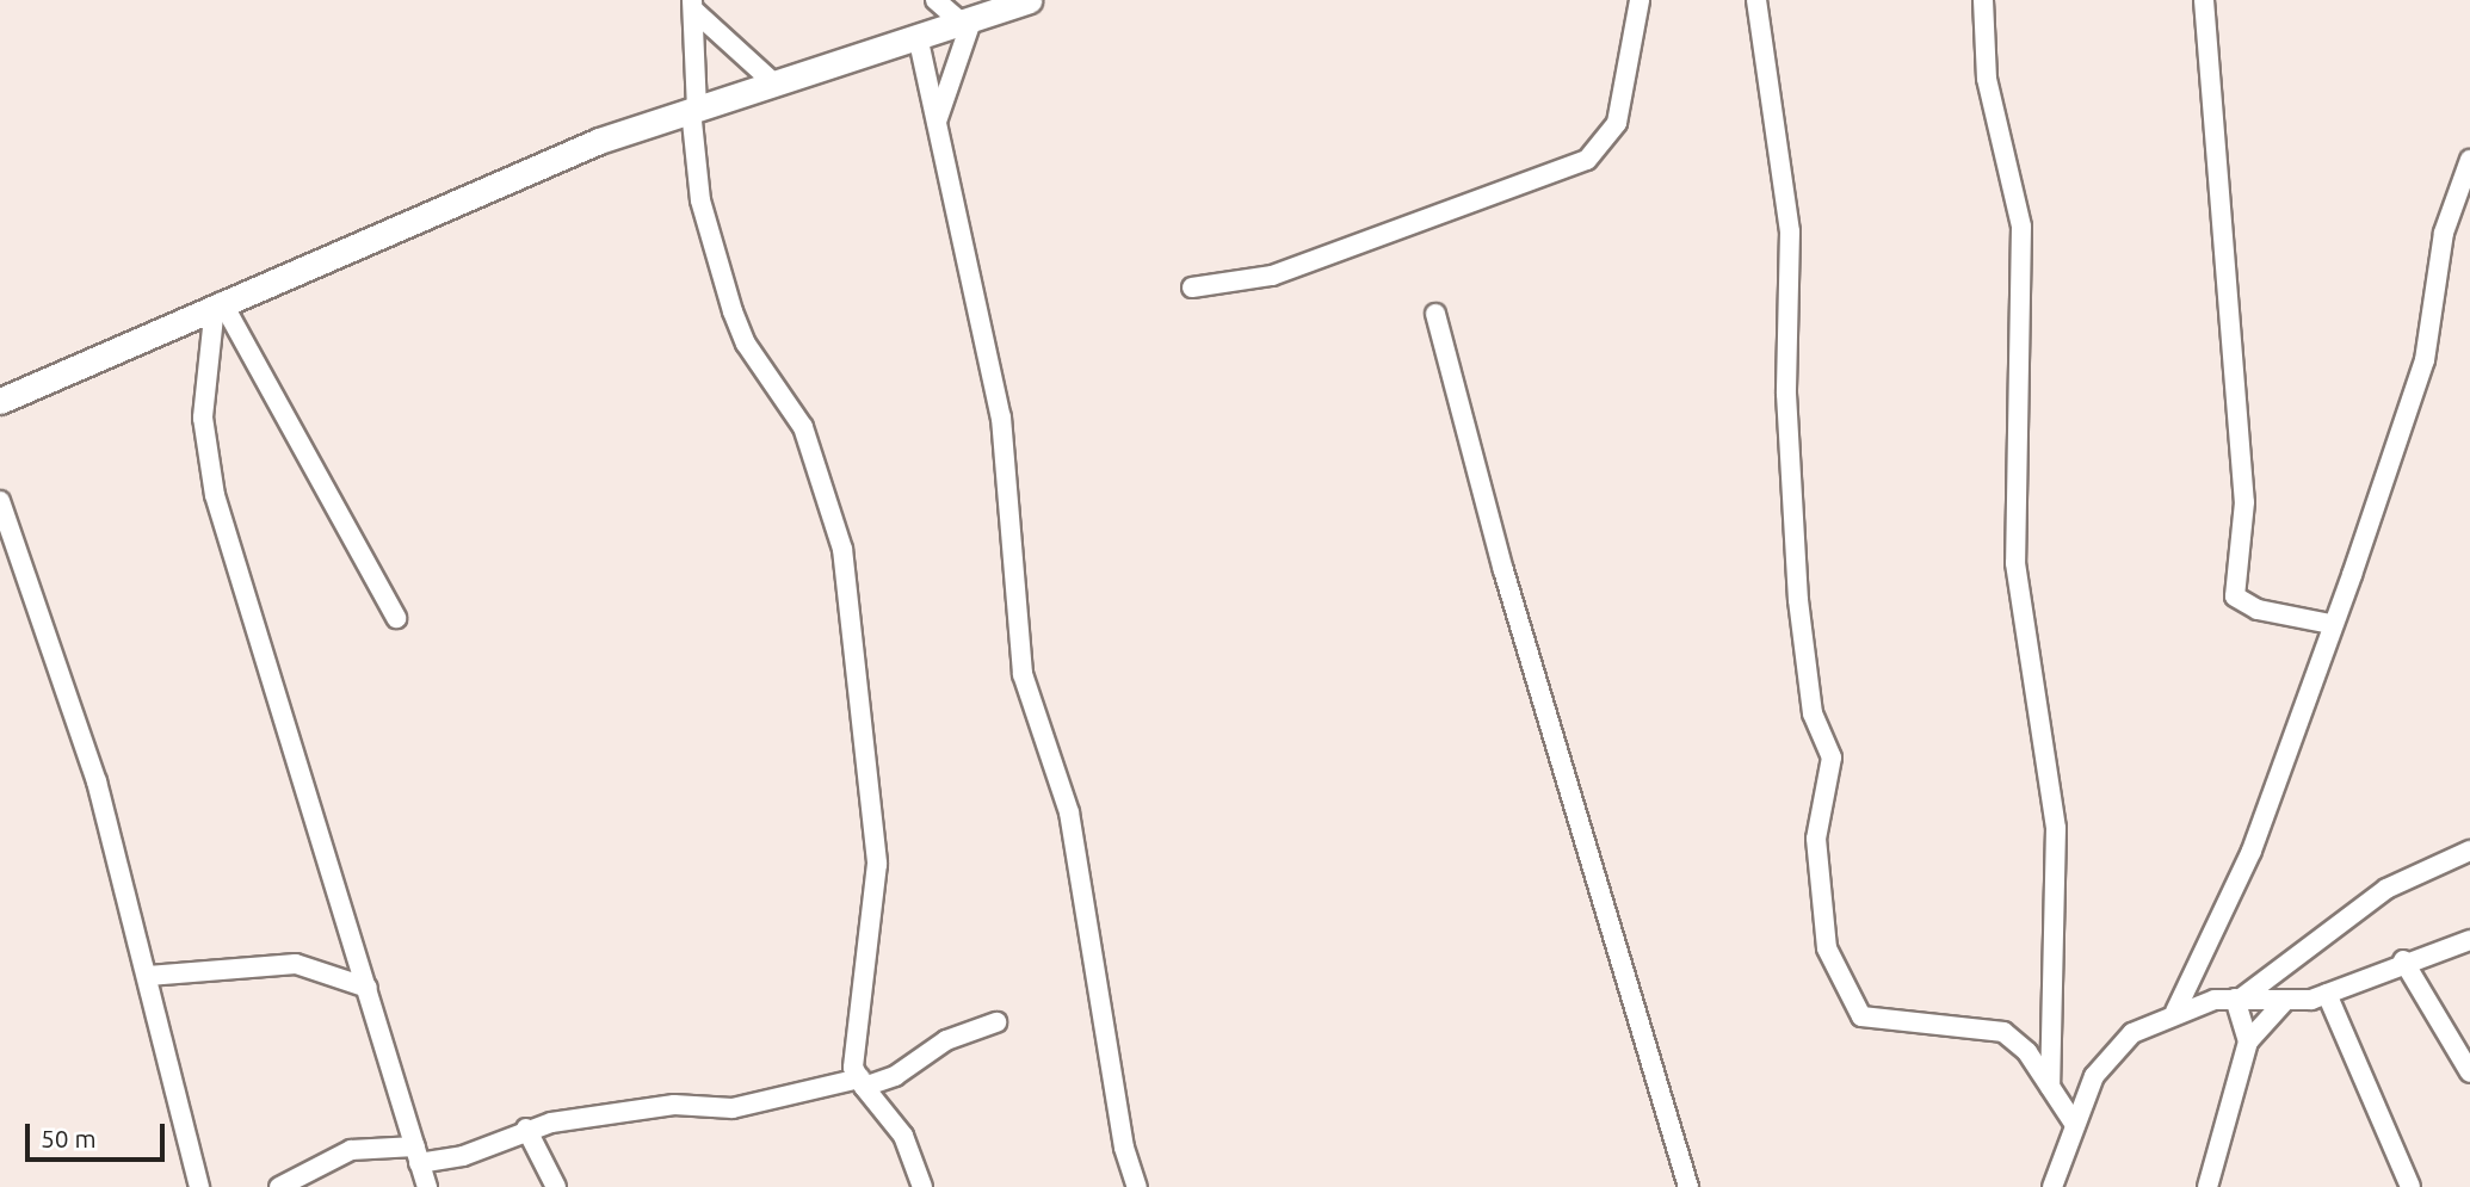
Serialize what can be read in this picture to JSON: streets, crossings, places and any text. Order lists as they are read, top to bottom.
{
  "scale_bar": "50 m"
}
